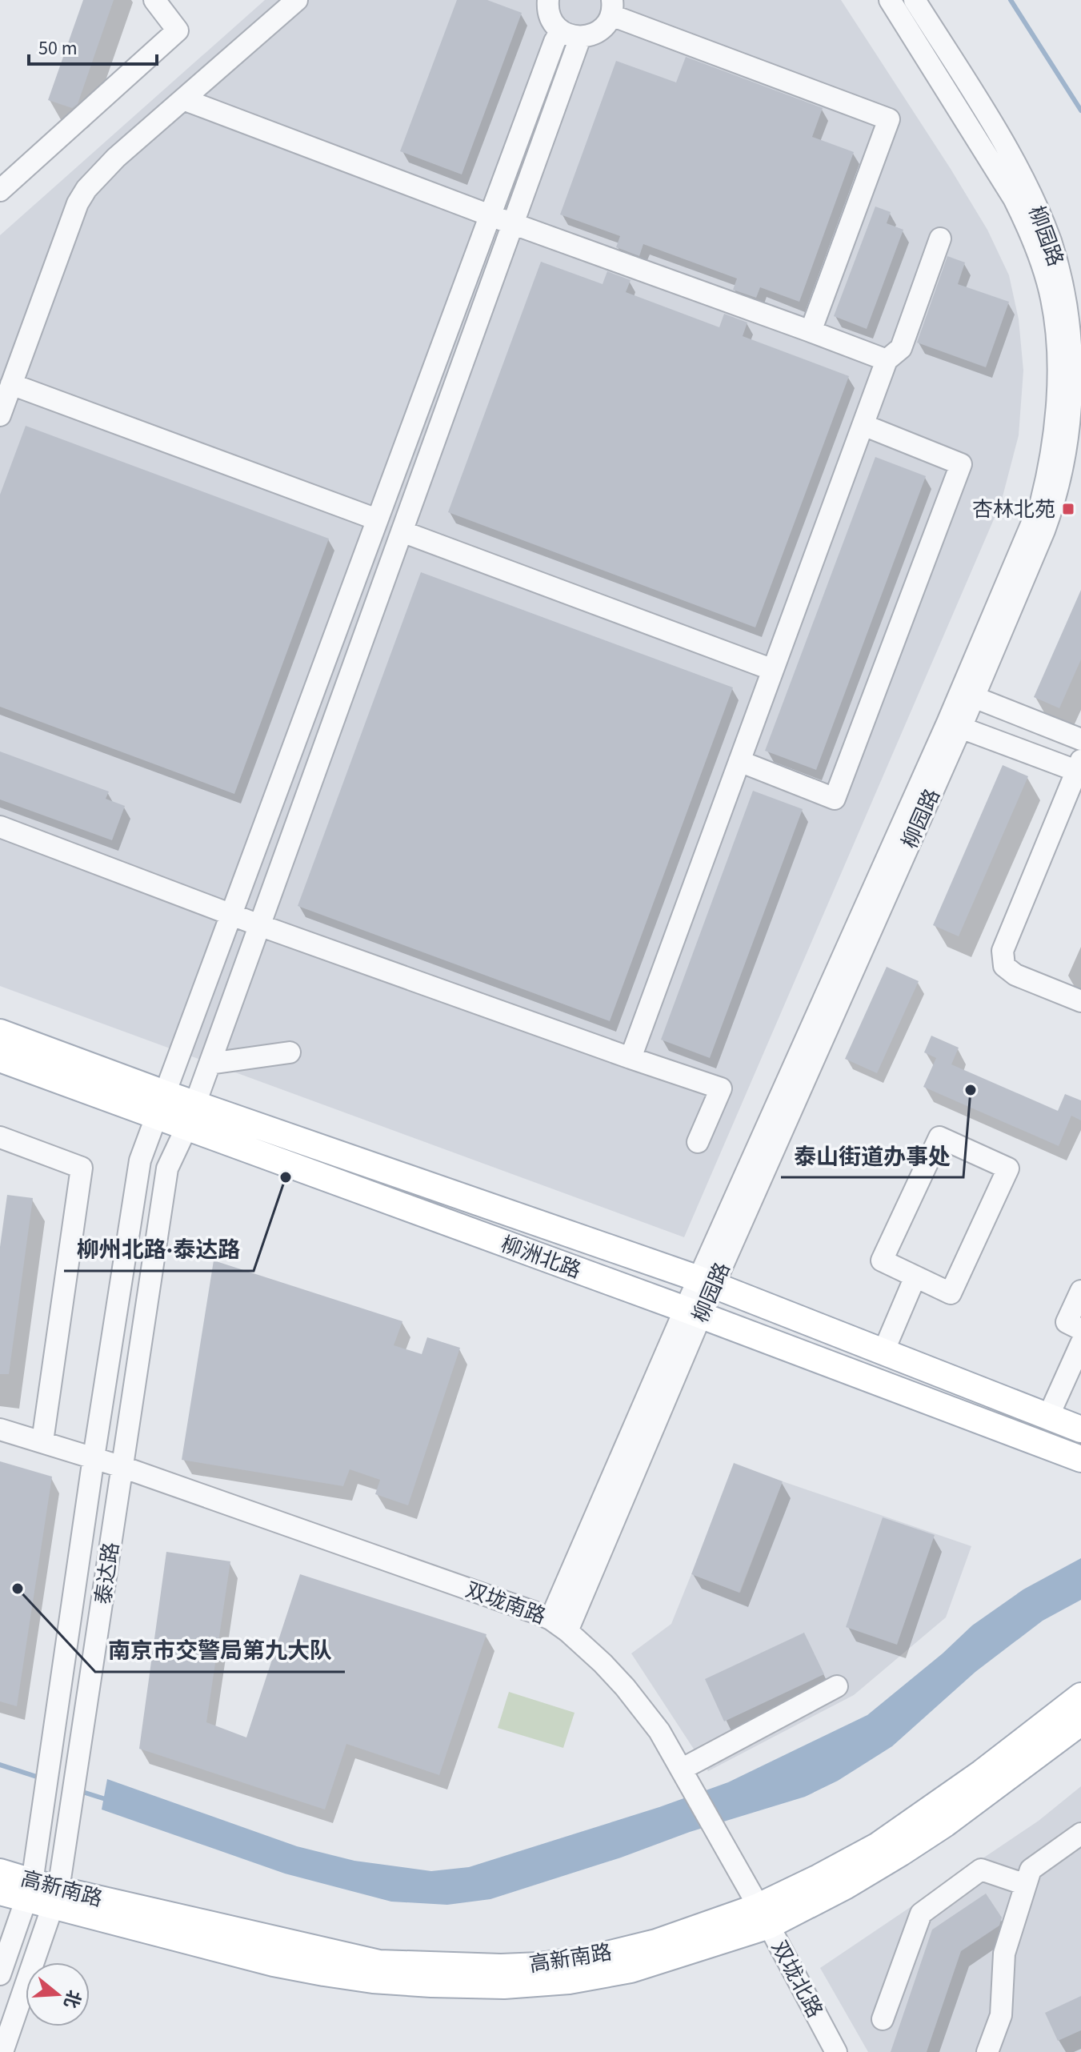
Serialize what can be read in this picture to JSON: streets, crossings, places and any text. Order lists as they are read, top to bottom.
{
  "streets": {
    "main road": ["柳洲北路", "高新南路"],
    "street": [
      "柳园路",
      "泰达路",
      "双垅南路",
      "双垅北路"
    ]
  },
  "crossings": [
    ["柳园路", "柳洲北路"],
    ["柳园路", "双垅南路"],
    ["柳洲北路", "泰达路"],
    ["泰达路", "双垅南路"],
    ["泰达路", "高新南路"],
    ["双垅南路", "高新南路"],
    ["双垅南路", "双垅北路"],
    ["高新南路", "双垅北路"]
  ],
  "places": {
    "transit": ["杏林北苑"],
    "other": ["泰山街道办事处", "柳州北路·泰达路", "南京市交警局第九大队"]
  },
  "scale_bar": "50 m",
  "north": "right"
}
